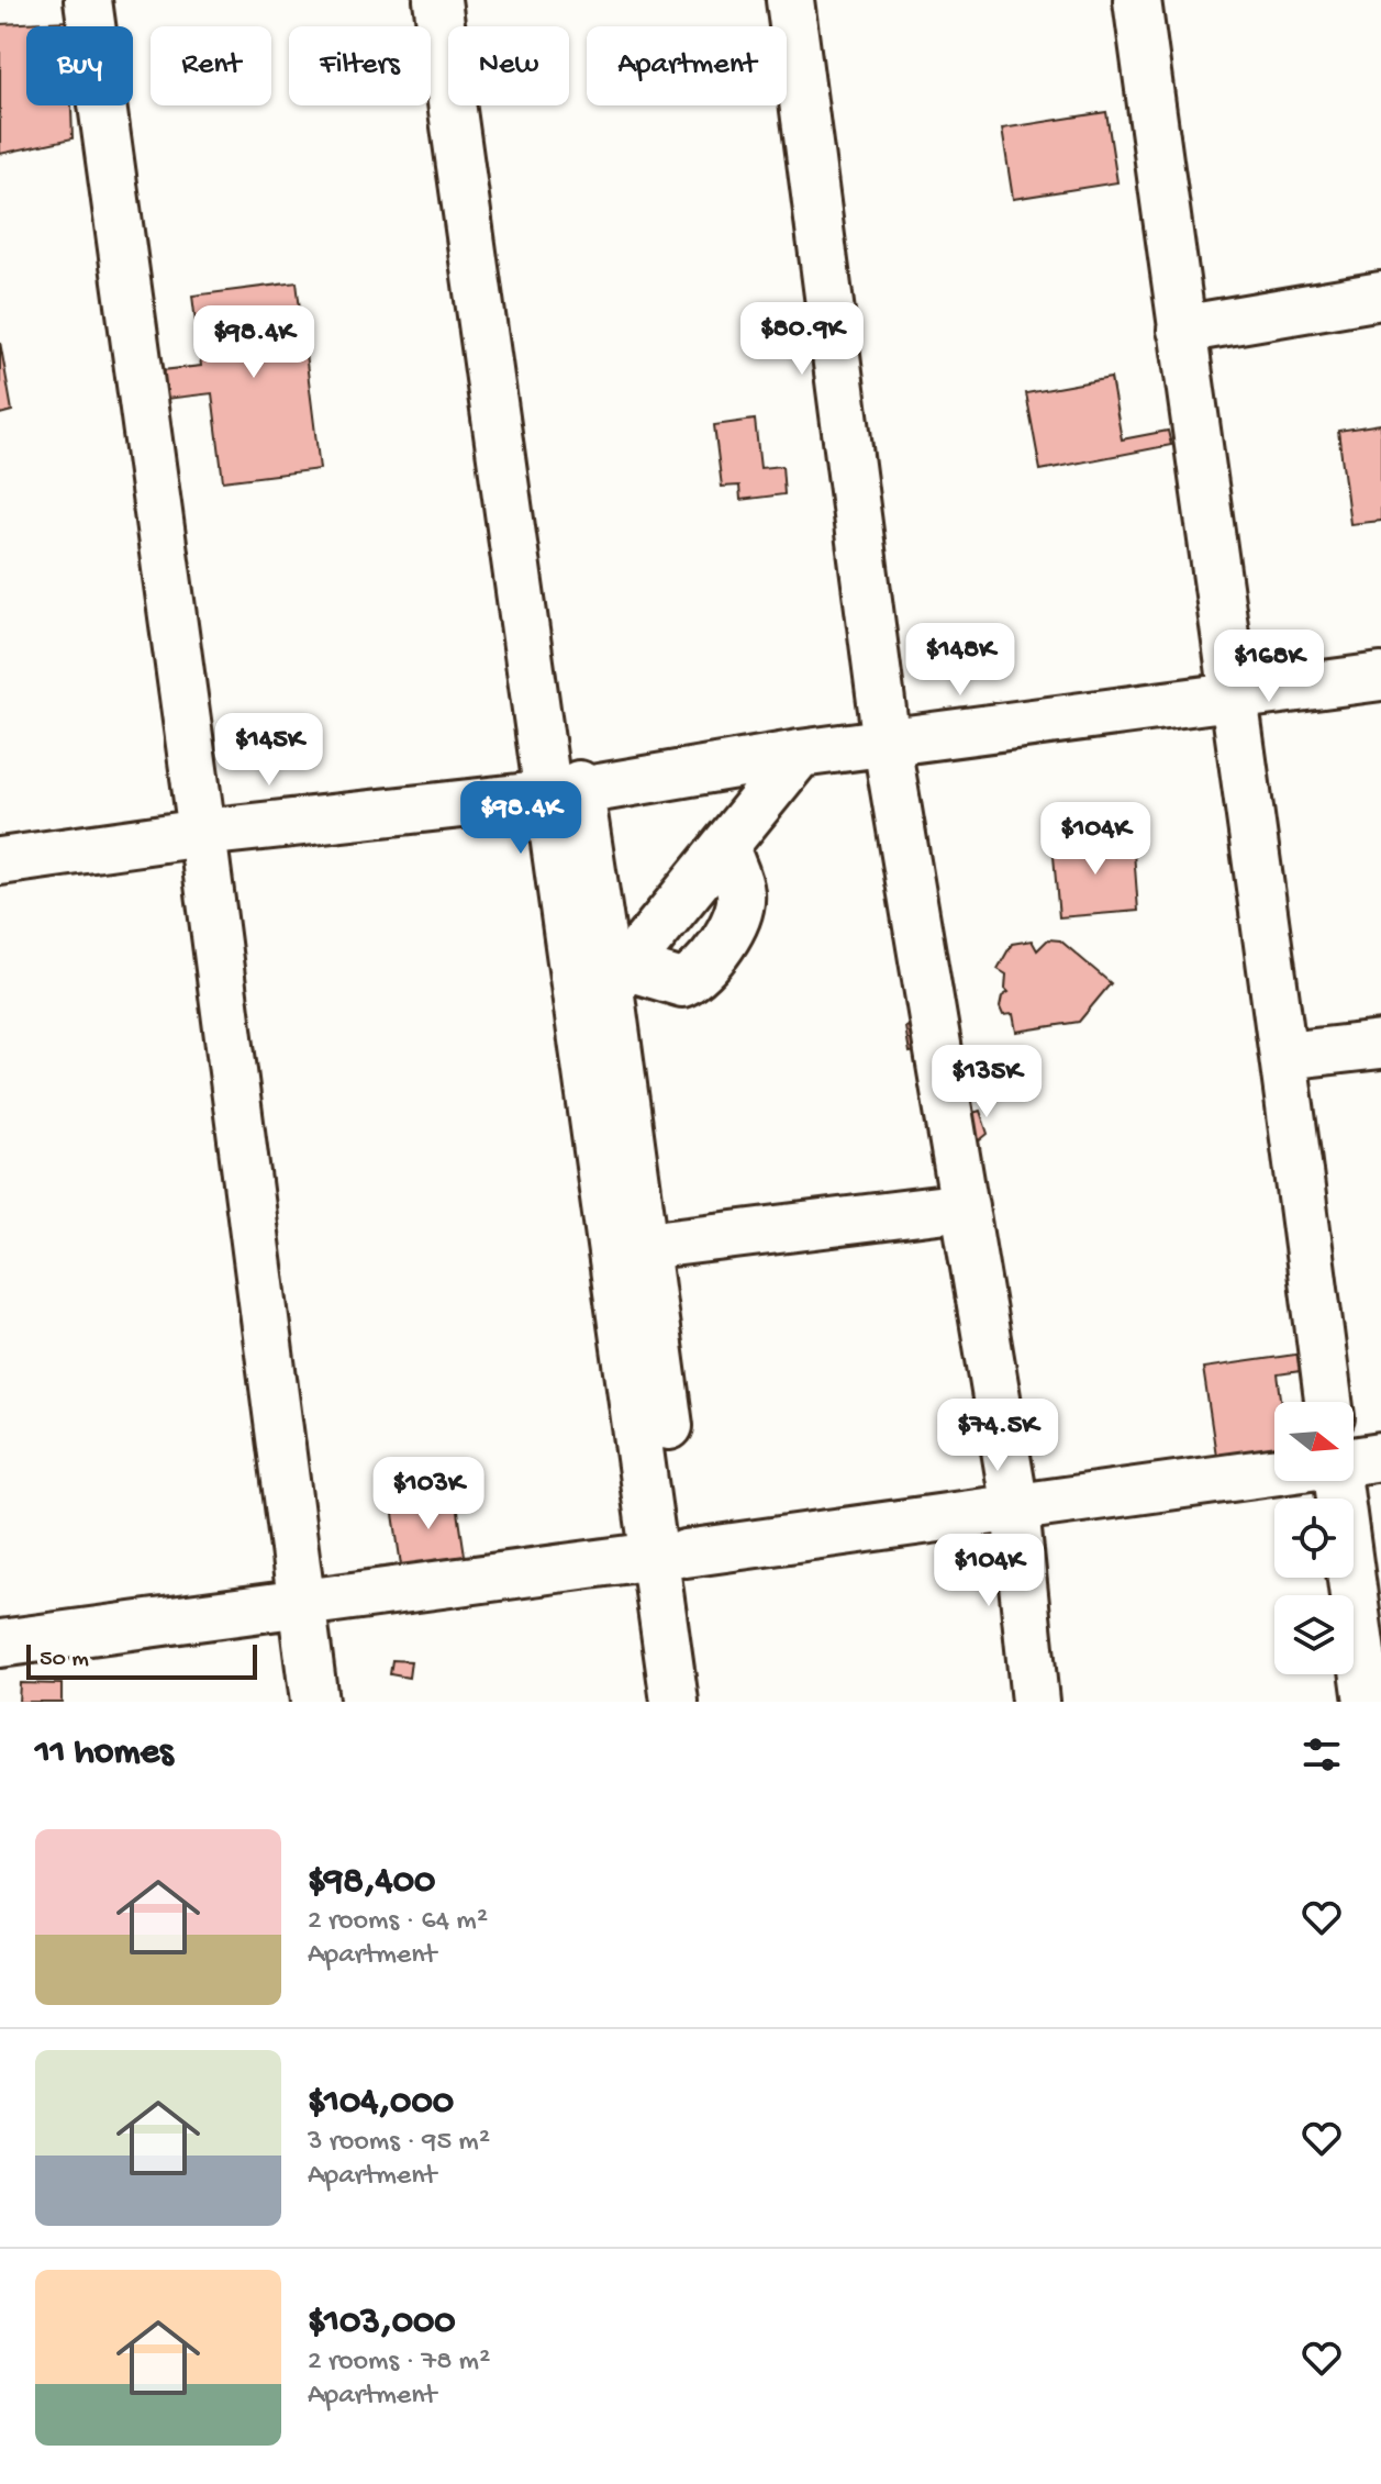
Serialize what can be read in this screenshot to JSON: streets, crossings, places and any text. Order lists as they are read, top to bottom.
{
  "scale_bar": "50 m",
  "north": "right",
  "page": {
    "chip": [
      "Buy",
      "Rent",
      "Filters",
      "New",
      "Apartment"
    ],
    "price": [
      "$80.9K",
      "$98.4K",
      "$148K",
      "$168K",
      "$145K",
      "$98.4K",
      "$104K",
      "$135K",
      "$74.5K",
      "$103K",
      "$104K"
    ],
    "scale": "50 m",
    "heading": "11 homes",
    "list": [
      {
        "name": "$98,400",
        "note": "2 rooms · 64 m² · Apartment"
      },
      {
        "name": "$104,000",
        "note": "3 rooms · 95 m² · Apartment"
      },
      {
        "name": "$103,000",
        "note": "2 rooms · 78 m² · Apartment"
      }
    ]
  }
}
